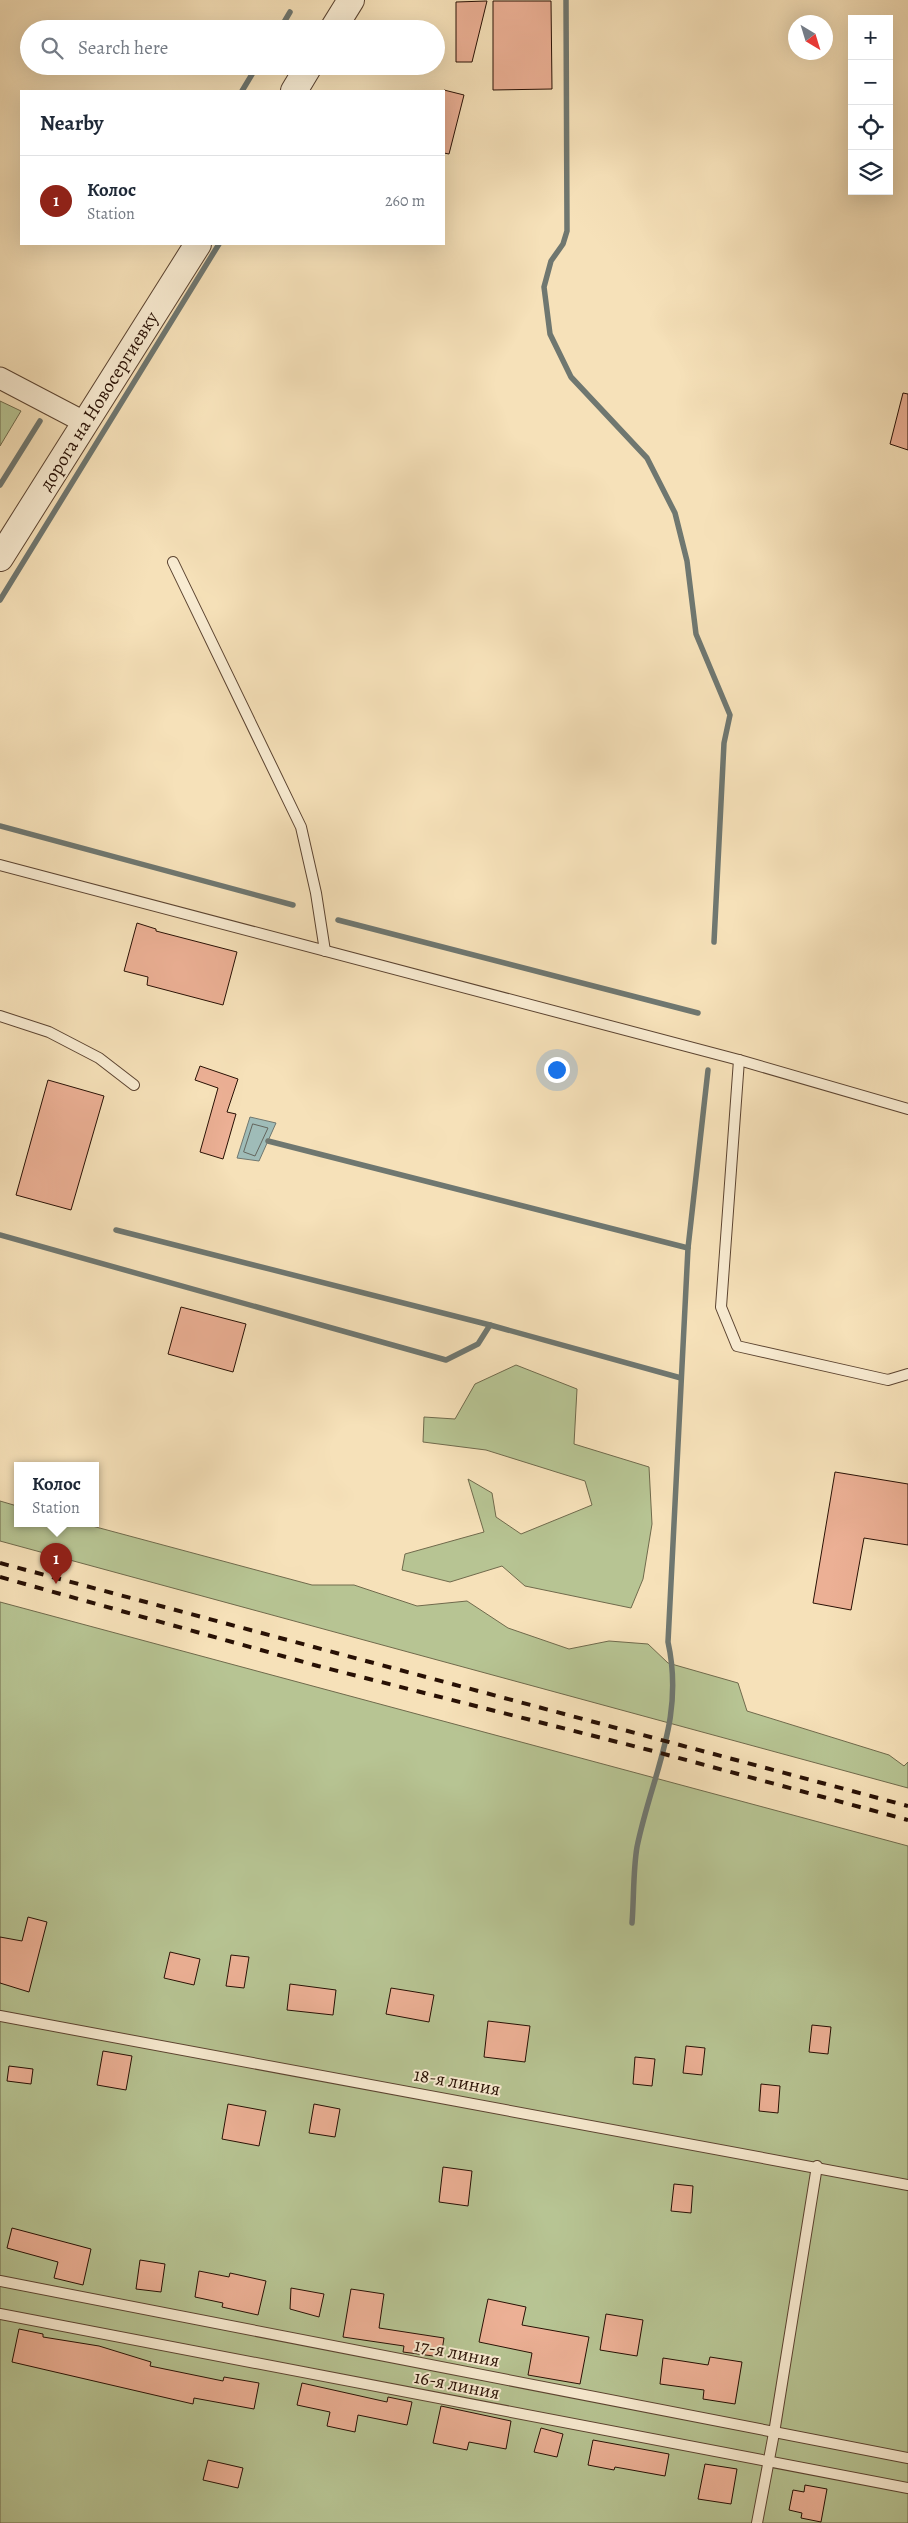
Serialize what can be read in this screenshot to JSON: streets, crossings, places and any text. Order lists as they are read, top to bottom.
{
  "streets": {
    "street": ["дорога на Новосергиевку"],
    "lane": ["18-я линия", "17-я линия", "16-я линия"]
  },
  "north": "bottom right",
  "page": {
    "map_buttons": ["+", "−"],
    "search": "Search here",
    "heading": "Nearby",
    "list": [
      {
        "mark": "1",
        "name": "Колос",
        "note": "Station",
        "value": "260 m"
      }
    ],
    "popup": ["Колос", "Station"],
    "pins": "1"
  }
}
